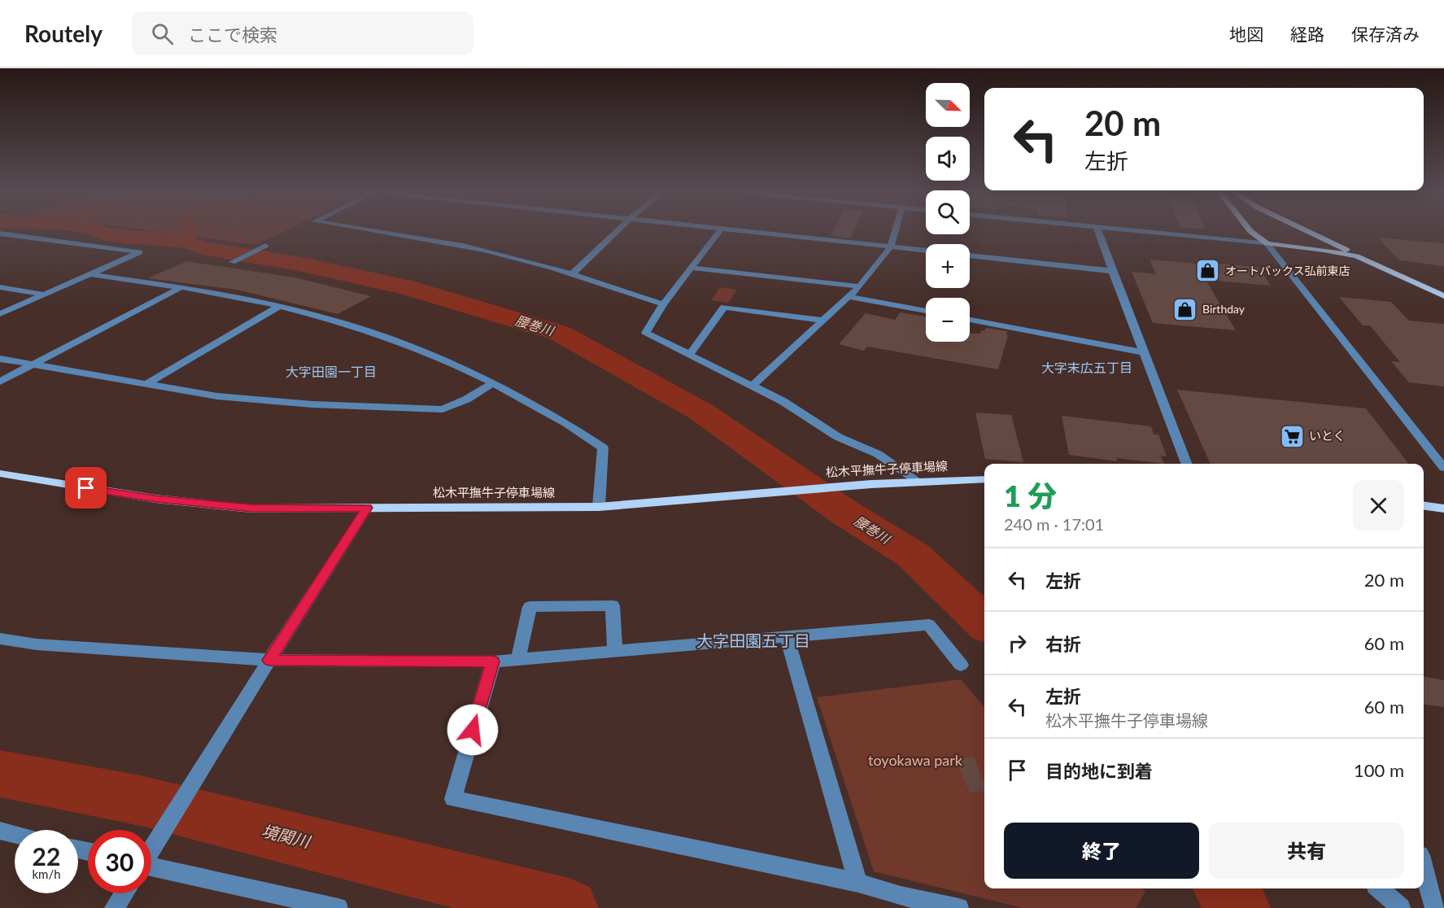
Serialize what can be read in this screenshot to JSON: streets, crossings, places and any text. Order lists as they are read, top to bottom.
{
  "streets": {
    "main road": ["松木平撫牛子停車場線"]
  },
  "districts": ["大字末広五丁目", "大字田園一丁目", "大字田園五丁目"],
  "water": ["腰巻川", "境関川"],
  "parks": ["toyokawa park"],
  "places": {
    "shop": ["オートバックス弘前東店", "Birthday"],
    "supermarket": ["いとく"]
  },
  "north": "bottom right",
  "page": {
    "header": "Routely",
    "search": "ここで検索",
    "nav": ["地図", "経路", "保存済み"],
    "map_buttons": ["+", "−"],
    "turn": ["20 m", "左折"],
    "heading": ["1 分", "240 m · 17:01"],
    "list": [
      {
        "name": "左折",
        "value": "20 m"
      },
      {
        "name": "右折",
        "value": "60 m"
      },
      {
        "name": "左折",
        "note": "松木平撫牛子停車場線",
        "value": "60 m"
      },
      {
        "name": "目的地に到着",
        "value": "100 m"
      }
    ],
    "buttons": ["終了", "共有"],
    "speed": "22 km/h",
    "limit": "30"
  }
}
